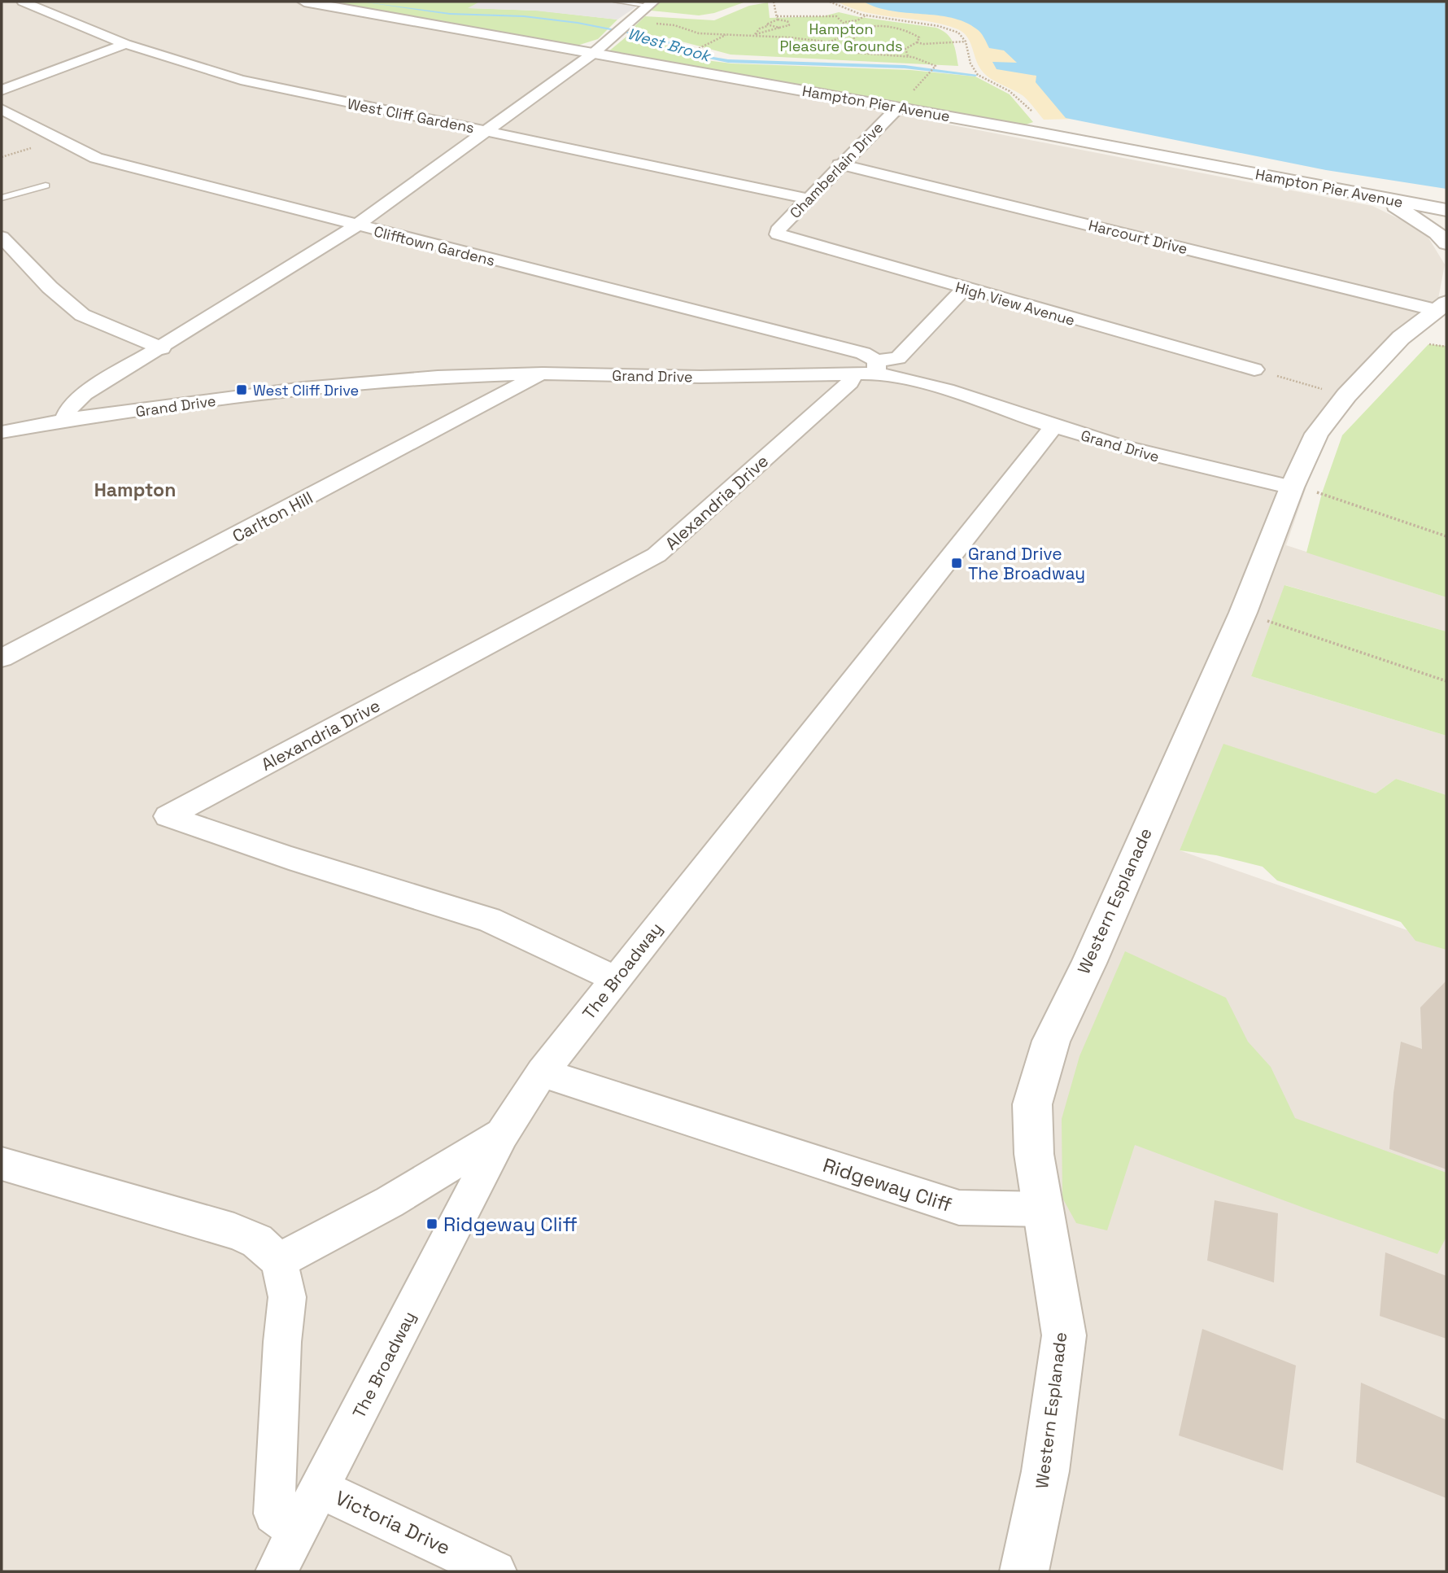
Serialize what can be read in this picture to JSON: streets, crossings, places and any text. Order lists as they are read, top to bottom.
{
  "streets": {
    "street": [
      "Hampton Pier Avenue",
      "West Cliff Gardens",
      "Chamberlain Drive",
      "Harcourt Drive",
      "Clifftown Gardens",
      "High View Avenue",
      "Grand Drive",
      "Alexandria Drive",
      "Carlton Hill",
      "Western Esplanade",
      "The Broadway",
      "Ridgeway Cliff",
      "Victoria Drive"
    ]
  },
  "crossings": [
    ["Hampton Pier Avenue", "Chamberlain Drive"],
    ["West Cliff Gardens", "Chamberlain Drive"],
    ["Chamberlain Drive", "Harcourt Drive"],
    ["Chamberlain Drive", "High View Avenue"],
    ["Harcourt Drive", "Western Esplanade"],
    ["Clifftown Gardens", "Grand Drive"],
    ["Clifftown Gardens", "Alexandria Drive"],
    ["Grand Drive", "Alexandria Drive"],
    ["Grand Drive", "Carlton Hill"],
    ["Grand Drive", "Western Esplanade"],
    ["Grand Drive", "The Broadway"],
    ["Alexandria Drive", "The Broadway"],
    ["Western Esplanade", "Ridgeway Cliff"],
    ["The Broadway", "Ridgeway Cliff"],
    ["The Broadway", "Victoria Drive"]
  ],
  "districts": ["Hampton"],
  "water": ["West Brook"],
  "parks": ["Hampton Pleasure Grounds"],
  "places": {
    "transit": ["West Cliff Drive", "Grand Drive The Broadway", "Ridgeway Cliff"]
  }
}
